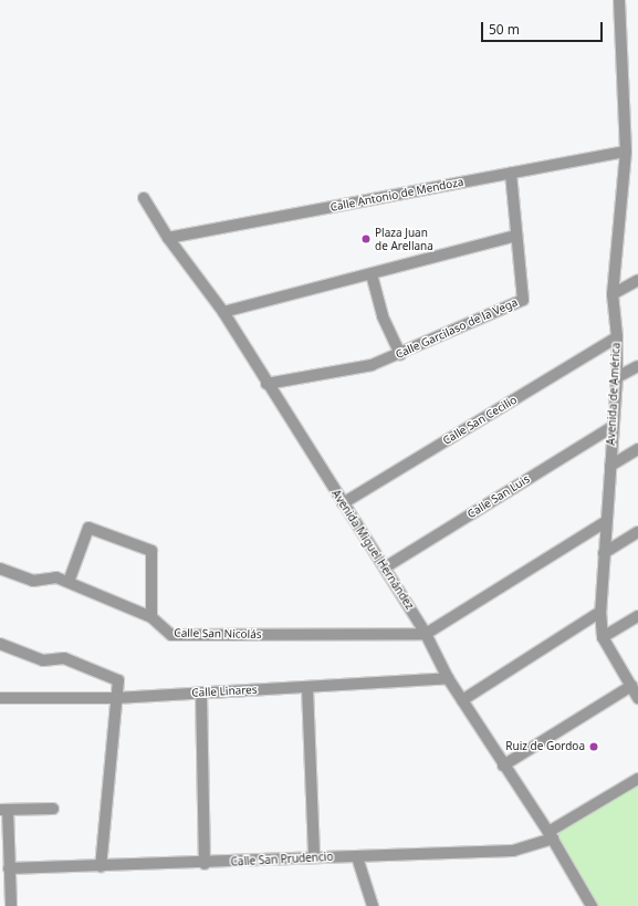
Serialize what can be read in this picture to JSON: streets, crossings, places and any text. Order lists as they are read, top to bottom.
{
  "streets": {
    "street": [
      "Calle Antonio de Mendoza",
      "Calle Garcilaso de la Vega",
      "Avenida de América",
      "Calle San Cecilio",
      "Calle San Luis",
      "Avenida Miguel Hernández",
      "Calle San Nicolás",
      "Calle Linares",
      "Calle San Prudencio"
    ]
  },
  "crossings": [
    ["Calle Antonio de Mendoza", "Calle Garcilaso de la Vega"],
    ["Calle Antonio de Mendoza", "Avenida de América"],
    ["Calle Antonio de Mendoza", "Avenida Miguel Hernández"],
    ["Calle Garcilaso de la Vega", "Avenida Miguel Hernández"],
    ["Avenida de América", "Calle San Cecilio"],
    ["Avenida de América", "Calle San Luis"],
    ["Calle San Cecilio", "Avenida Miguel Hernández"],
    ["Calle San Luis", "Avenida Miguel Hernández"],
    ["Avenida Miguel Hernández", "Calle San Nicolás"],
    ["Avenida Miguel Hernández", "Calle Linares"],
    ["Avenida Miguel Hernández", "Calle San Prudencio"]
  ],
  "places": ["Plaza Juan de Arellana", "Ruiz de Gordoa"],
  "scale_bar": "50 m"
}
